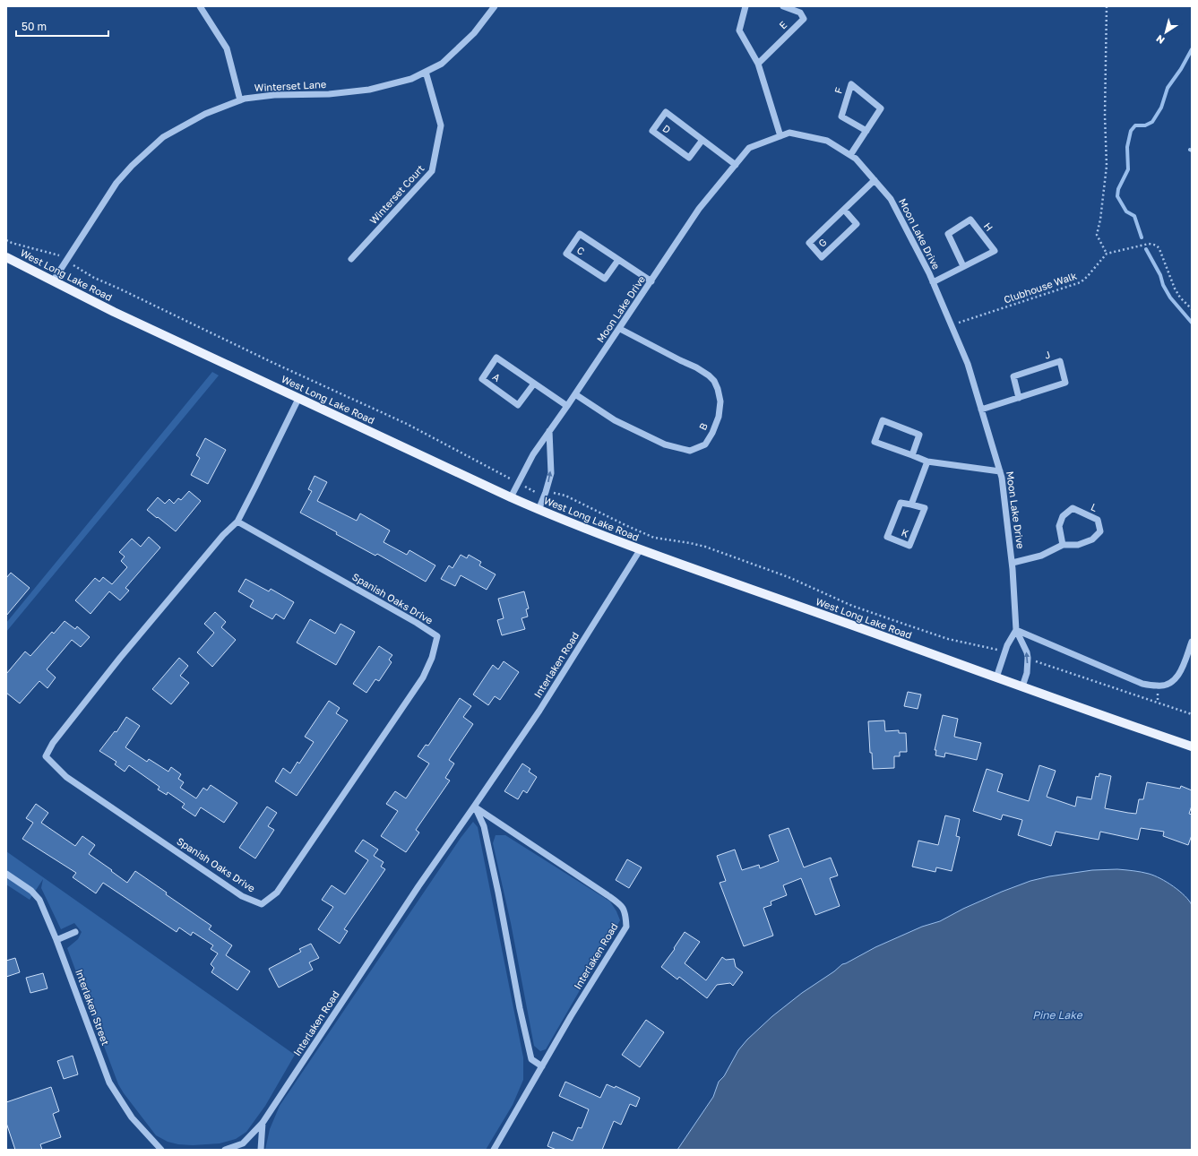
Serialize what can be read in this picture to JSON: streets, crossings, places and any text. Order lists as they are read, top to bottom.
{
  "streets": {
    "main road": ["West Long Lake Road"],
    "street": [
      "E",
      "Winterset Lane",
      "F",
      "D",
      "Winterset Court",
      "H",
      "Moon Lake Drive",
      "G",
      "C",
      "J",
      "A",
      "B",
      "L",
      "K",
      "Spanish Oaks Drive",
      "Interlaken Road",
      "Interlaken Street"
    ],
    "path": ["Clubhouse Walk"]
  },
  "crossings": [
    ["Winterset Lane", "Winterset Court"],
    ["Winterset Lane", "West Long Lake Road"],
    ["F", "Moon Lake Drive"],
    ["D", "Moon Lake Drive"],
    ["H", "Moon Lake Drive"],
    ["Moon Lake Drive", "G"],
    ["Moon Lake Drive", "C"],
    ["Moon Lake Drive", "West Long Lake Road"],
    ["Moon Lake Drive", "Clubhouse Walk"],
    ["Moon Lake Drive", "J"],
    ["Moon Lake Drive", "A"],
    ["Moon Lake Drive", "B"],
    ["Moon Lake Drive", "L"],
    ["West Long Lake Road", "Spanish Oaks Drive"],
    ["West Long Lake Road", "Interlaken Road"]
  ],
  "water": ["Pine Lake"],
  "scale_bar": "50 m",
  "north": "bottom left"
}
